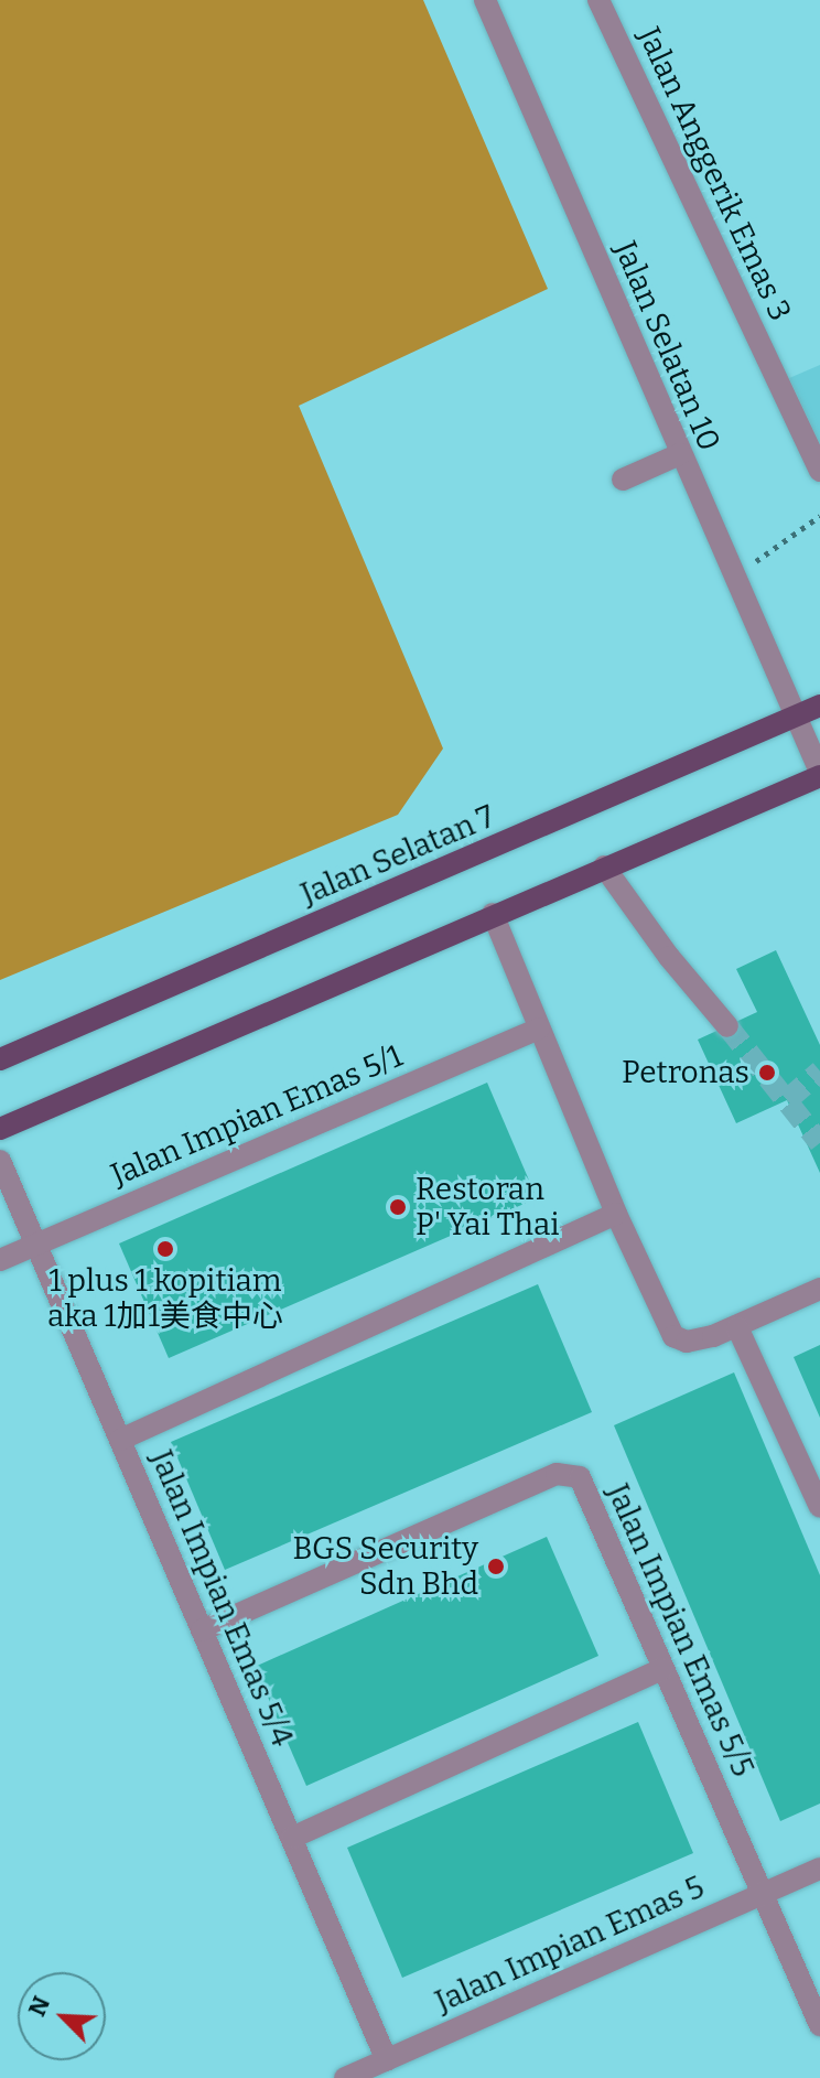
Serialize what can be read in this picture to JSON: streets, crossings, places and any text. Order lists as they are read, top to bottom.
{
  "streets": {
    "main road": ["Jalan Selatan 7"],
    "street": [
      "Jalan Anggerik Emas 3",
      "Jalan Selatan 10",
      "Jalan Impian Emas 5/1",
      "Jalan Impian Emas 5/4",
      "Jalan Impian Emas 5/5",
      "Jalan Impian Emas 5"
    ]
  },
  "crossings": [
    ["Jalan Selatan 10", "Jalan Selatan 7"],
    ["Jalan Impian Emas 5/1", "Jalan Impian Emas 5/4"],
    ["Jalan Impian Emas 5/4", "Jalan Impian Emas 5/5"],
    ["Jalan Impian Emas 5/4", "Jalan Impian Emas 5"],
    ["Jalan Impian Emas 5/5", "Jalan Impian Emas 5"]
  ],
  "places": [
    "Petronas",
    "Restoran P' Yai Thai",
    "1 plus 1 kopitiam aka 1加1美食中心",
    "BGS Security Sdn Bhd"
  ],
  "north": "top left"
}
